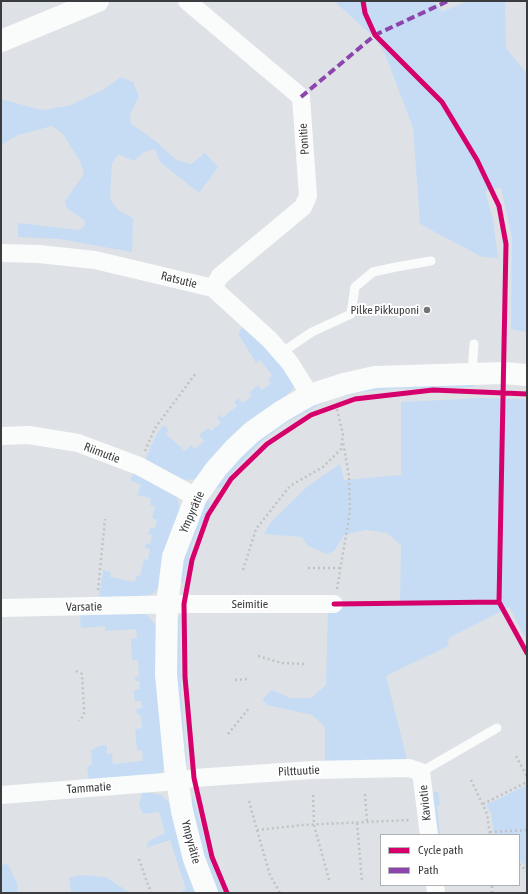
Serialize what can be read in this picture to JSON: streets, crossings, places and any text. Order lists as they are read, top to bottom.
{
  "streets": {
    "street": [
      "Ponitie",
      "Ratsutie",
      "Riimutie",
      "Ympyrätie",
      "Seimitie",
      "Varsatie",
      "Pilttuutie",
      "Tammatie",
      "Kaviotie"
    ]
  },
  "crossings": [
    ["Ponitie", "Ratsutie"],
    ["Ratsutie", "Ympyrätie"],
    ["Riimutie", "Ympyrätie"],
    ["Ympyrätie", "Seimitie"],
    ["Ympyrätie", "Varsatie"],
    ["Ympyrätie", "Pilttuutie"],
    ["Ympyrätie", "Tammatie"],
    ["Seimitie", "Varsatie"],
    ["Pilttuutie", "Tammatie"],
    ["Pilttuutie", "Kaviotie"]
  ],
  "places": ["Pilke Pikkuponi"],
  "legend": ["Cycle path", "Path"]
}
